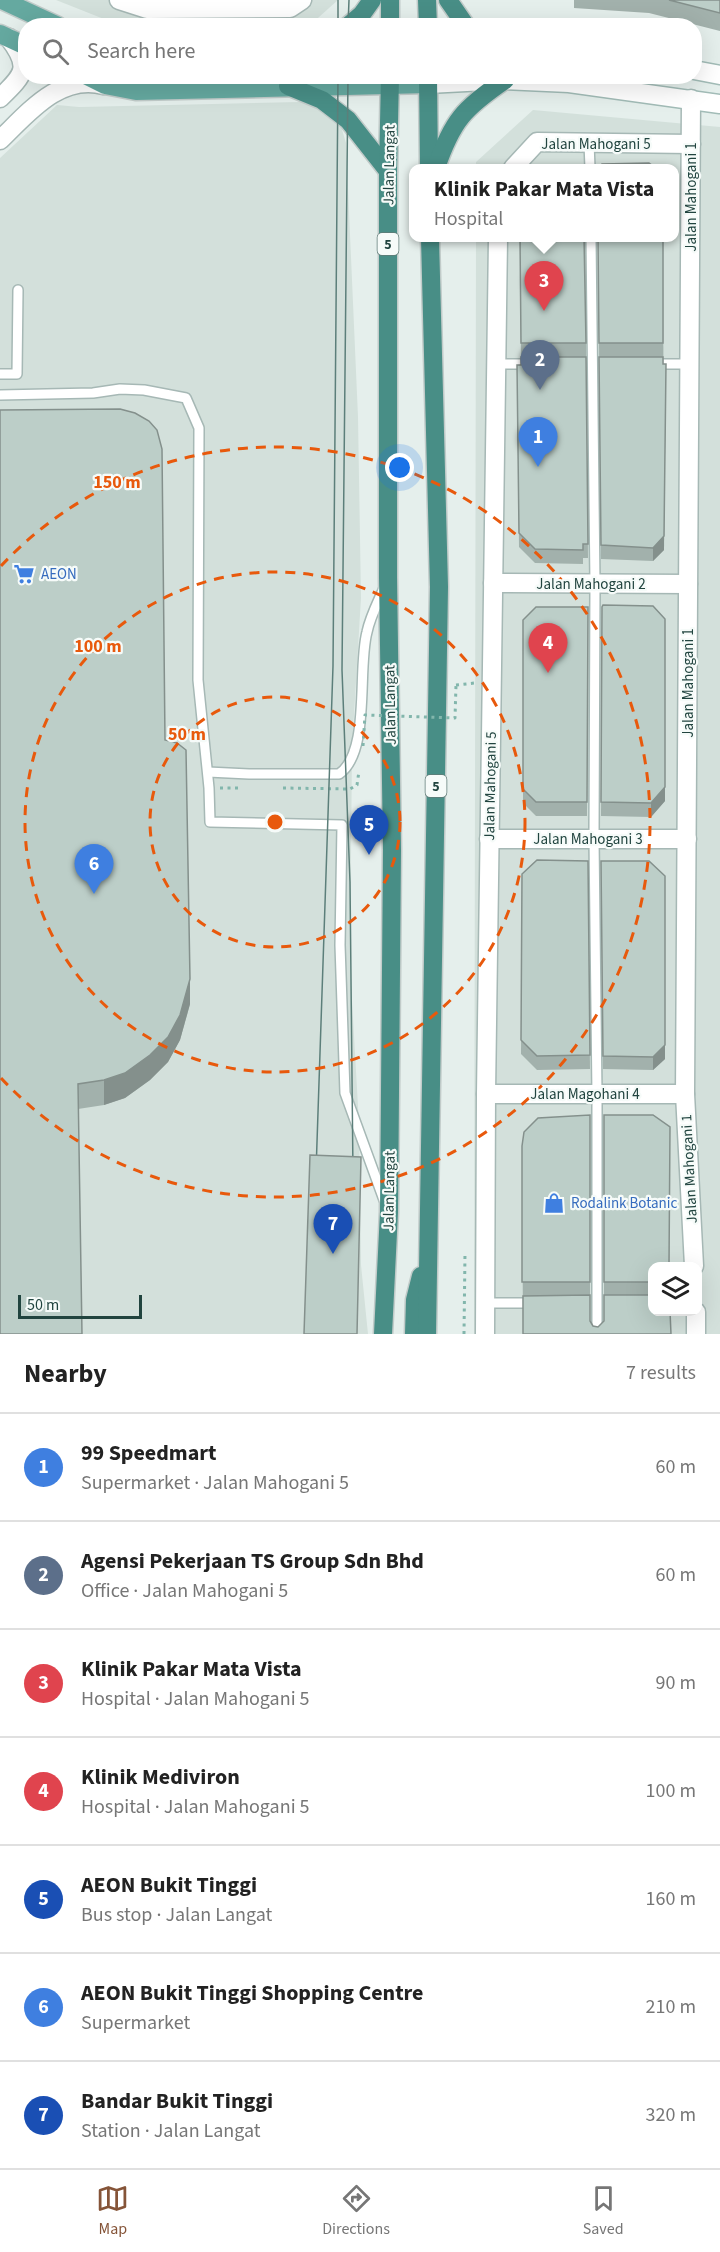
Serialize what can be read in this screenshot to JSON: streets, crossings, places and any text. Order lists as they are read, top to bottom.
{
  "streets": {
    "highway": ["Jalan Langat", "5"],
    "street": [
      "Jalan Mahogani 5",
      "Jalan Mahogani 1",
      "Jalan Mahogani 2",
      "Jalan Mahogani 3",
      "Jalan Magohani 4"
    ]
  },
  "crossings": [
    ["Jalan Mahogani 5", "Jalan Mahogani 1"],
    ["Jalan Mahogani 5", "Jalan Mahogani 2"],
    ["Jalan Mahogani 5", "Jalan Mahogani 3"],
    ["Jalan Mahogani 5", "Jalan Magohani 4"],
    ["Jalan Mahogani 1", "Jalan Mahogani 2"],
    ["Jalan Mahogani 1", "Jalan Mahogani 3"],
    ["Jalan Mahogani 1", "Jalan Magohani 4"]
  ],
  "places": {
    "supermarket": ["AEON"],
    "shop": ["Rodalink Botanic"]
  },
  "scale_bar": "50 m",
  "page": {
    "search": "Search here",
    "popup": ["Klinik Pakar Mata Vista", "Hospital"],
    "pins": [
      "3",
      "2",
      "1",
      "4",
      "5",
      "6",
      "7"
    ],
    "scale": "50 m",
    "heading": ["Nearby", "7 results"],
    "list": [
      {
        "mark": "1",
        "name": "99 Speedmart",
        "note": "Supermarket · Jalan Mahogani 5",
        "value": "60 m"
      },
      {
        "mark": "2",
        "name": "Agensi Pekerjaan TS Group Sdn Bhd",
        "note": "Office · Jalan Mahogani 5",
        "value": "60 m"
      },
      {
        "mark": "3",
        "name": "Klinik Pakar Mata Vista",
        "note": "Hospital · Jalan Mahogani 5",
        "value": "90 m"
      },
      {
        "mark": "4",
        "name": "Klinik Mediviron",
        "note": "Hospital · Jalan Mahogani 5",
        "value": "100 m"
      },
      {
        "mark": "5",
        "name": "AEON Bukit Tinggi",
        "note": "Bus stop · Jalan Langat",
        "value": "160 m"
      },
      {
        "mark": "6",
        "name": "AEON Bukit Tinggi Shopping Centre",
        "note": "Supermarket",
        "value": "210 m"
      },
      {
        "mark": "7",
        "name": "Bandar Bukit Tinggi",
        "note": "Station · Jalan Langat",
        "value": "320 m"
      }
    ],
    "nav": ["Map", "Directions", "Saved"]
  },
  "rings": ["150 m", "100 m", "50 m"]
}
